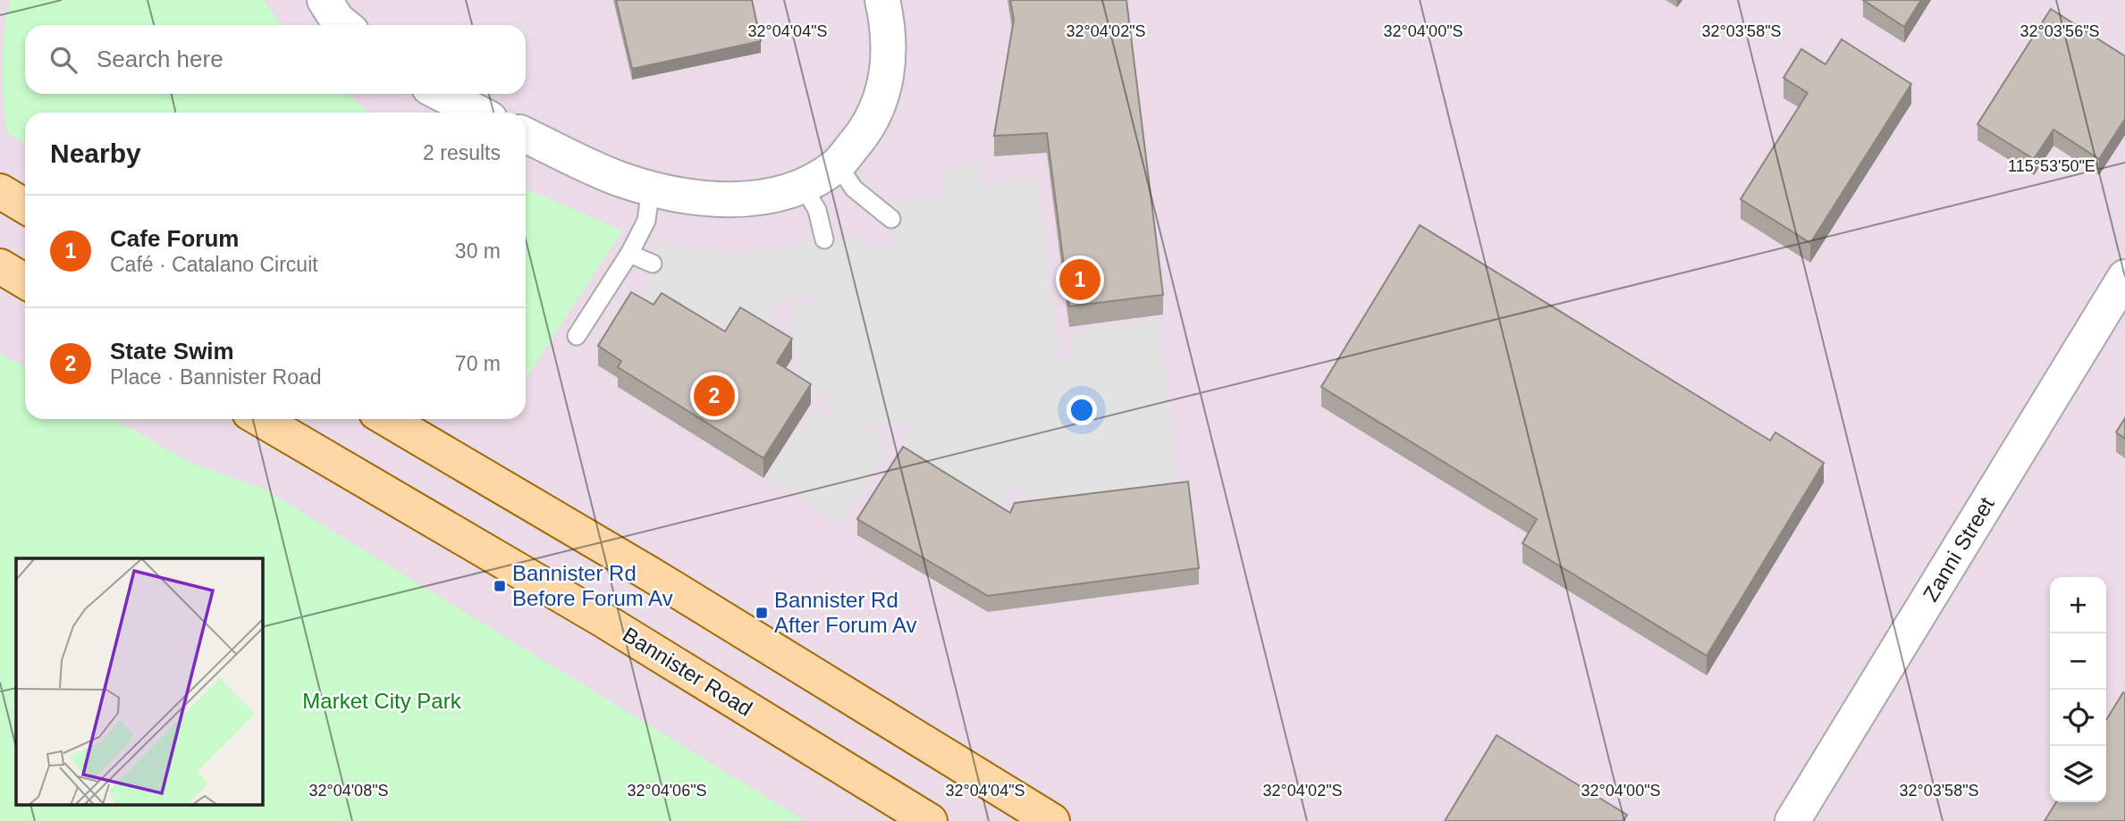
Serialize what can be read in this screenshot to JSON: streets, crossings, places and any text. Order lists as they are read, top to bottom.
{
  "streets": {
    "main road": ["Bannister Road"],
    "street": ["Zanni Street"]
  },
  "parks": ["Market City Park"],
  "places": {
    "transit": ["Bannister Rd Before Forum Av", "Bannister Rd After Forum Av"]
  },
  "page": {
    "search": "Search here",
    "heading": ["Nearby", "2 results"],
    "list": [
      {
        "mark": "1",
        "name": "Cafe Forum",
        "note": "Café · Catalano Circuit",
        "value": "30 m"
      },
      {
        "mark": "2",
        "name": "State Swim",
        "note": "Place · Bannister Road",
        "value": "70 m"
      }
    ],
    "pins": ["1", "2"],
    "map_buttons": ["+", "−"]
  },
  "coordinates": [
    "32°04'04\"S",
    "32°04'02\"S",
    "32°04'00\"S",
    "32°03'58\"S",
    "32°03'56\"S",
    "115°53'50\"E",
    "32°04'08\"S",
    "32°04'06\"S"
  ]
}
